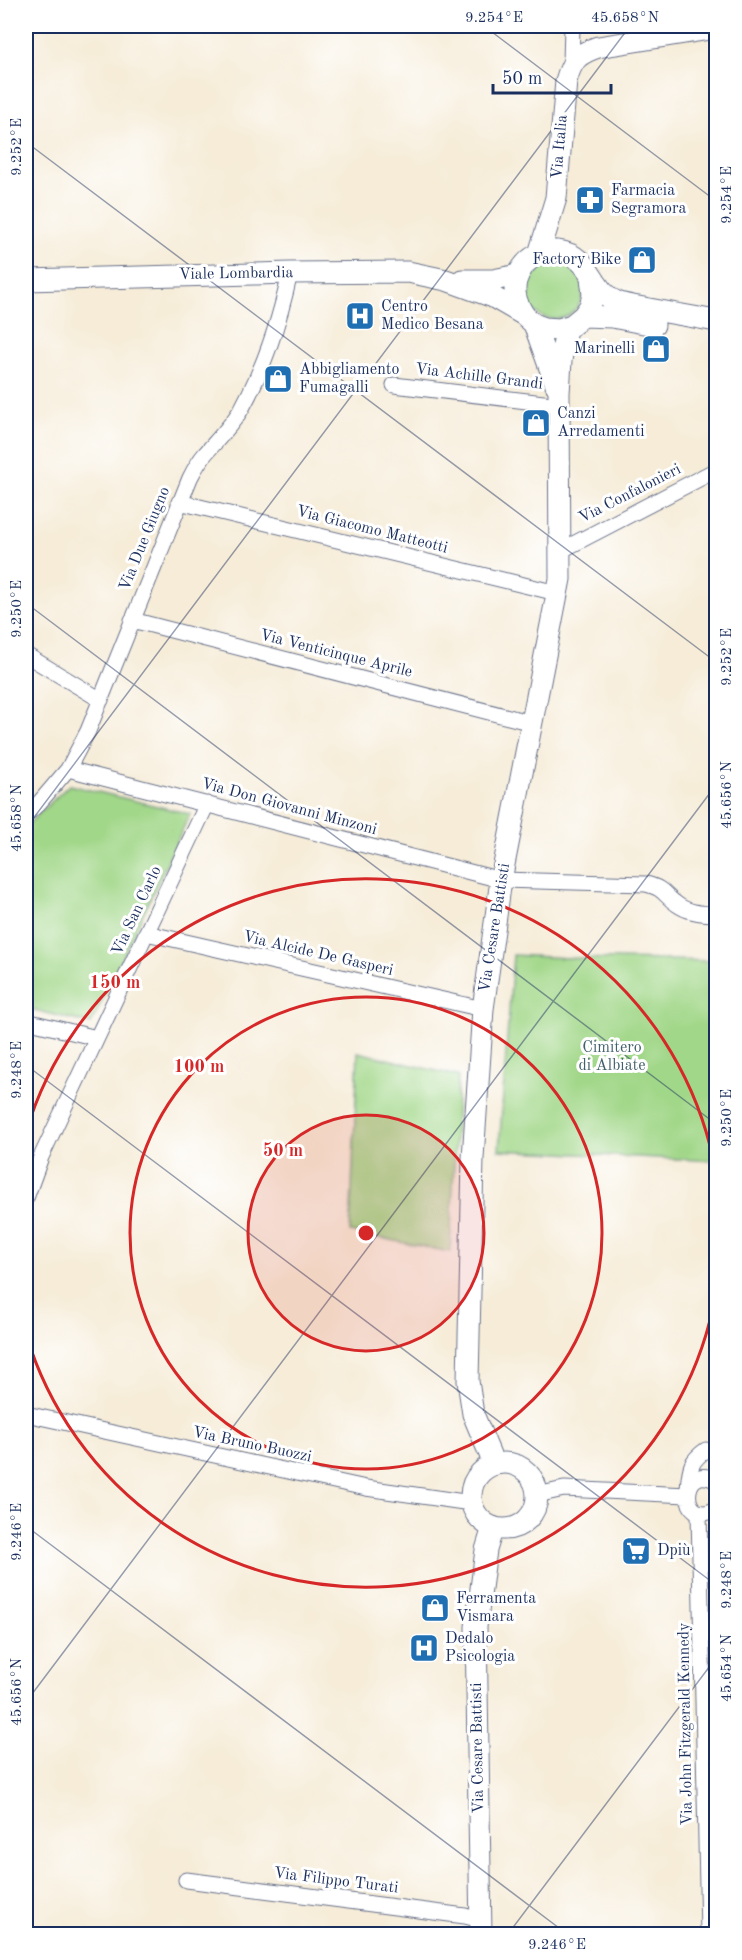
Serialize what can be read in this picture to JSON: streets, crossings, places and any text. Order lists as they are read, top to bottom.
{
  "streets": {
    "street": [
      "Via Italia",
      "Viale Lombardia",
      "Via Achille Grandi",
      "Via Confalonieri",
      "Via Giacomo Matteotti",
      "Via Due Giugno",
      "Via Venticinque Aprile",
      "Via Don Giovanni Minzoni",
      "Via San Carlo",
      "Via Cesare Battisti",
      "Via Alcide De Gasperi",
      "Via Bruno Buozzi",
      "Via John Fitzgerald Kennedy",
      "Via Filippo Turati"
    ]
  },
  "crossings": [
    ["Via Italia", "Viale Lombardia"],
    ["Via Italia", "Via Cesare Battisti"],
    ["Viale Lombardia", "Via Due Giugno"],
    ["Viale Lombardia", "Via Cesare Battisti"],
    ["Via Achille Grandi", "Via Cesare Battisti"],
    ["Via Confalonieri", "Via Cesare Battisti"],
    ["Via Giacomo Matteotti", "Via Due Giugno"],
    ["Via Giacomo Matteotti", "Via Cesare Battisti"],
    ["Via Due Giugno", "Via Venticinque Aprile"],
    ["Via Due Giugno", "Via Don Giovanni Minzoni"],
    ["Via Venticinque Aprile", "Via Cesare Battisti"],
    ["Via Don Giovanni Minzoni", "Via San Carlo"],
    ["Via Don Giovanni Minzoni", "Via Cesare Battisti"],
    ["Via San Carlo", "Via Alcide De Gasperi"],
    ["Via Cesare Battisti", "Via Alcide De Gasperi"],
    ["Via Cesare Battisti", "Via Bruno Buozzi"],
    ["Via Cesare Battisti", "Via Filippo Turati"]
  ],
  "parks": ["Cimitero di Albiate"],
  "places": {
    "pharmacy": ["Farmacia Segramora"],
    "shop": [
      "Factory Bike",
      "Marinelli",
      "Abbigliamento Fumagalli",
      "Canzi Arredamenti",
      "Ferramenta Vismara"
    ],
    "hospital": ["Centro Medico Besana", "Dedalo Psicologia"],
    "supermarket": ["Dpiù"]
  },
  "scale_bar": "50 m",
  "coordinates": [
    "9.254°E",
    "45.658°N",
    "9.252°E",
    "9.250°E",
    "45.656°N",
    "9.248°E",
    "9.246°E",
    "45.654°N"
  ],
  "rings": ["150 m", "100 m", "50 m"]
}
